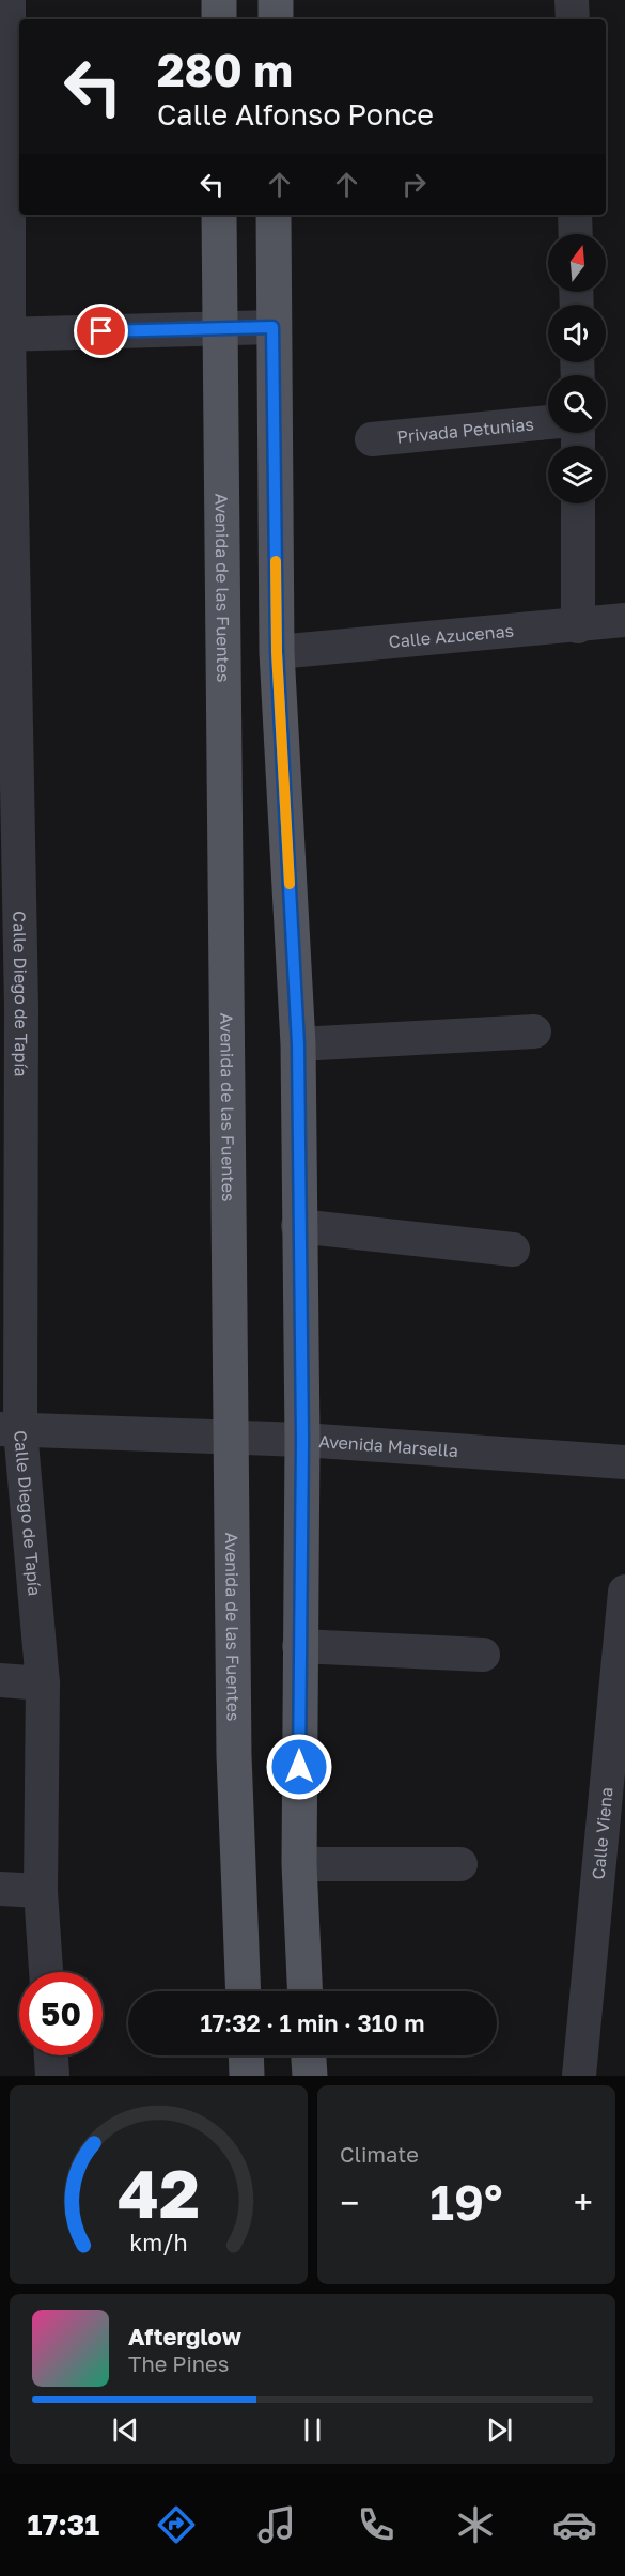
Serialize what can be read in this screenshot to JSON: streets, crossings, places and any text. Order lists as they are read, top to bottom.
{
  "streets": {
    "main road": ["Avenida de las Fuentes"],
    "street": [
      "Privada Petunias",
      "Calle Azucenas",
      "Calle Diego de Tapía",
      "Avenida Marsella",
      "Calle Viena"
    ]
  },
  "crossings": [
    ["Avenida de las Fuentes", "Avenida Marsella"],
    ["Calle Diego de Tapía", "Avenida Marsella"]
  ],
  "north": "top",
  "page": {
    "turn": ["280 m", "Calle Alfonso Ponce"],
    "limit": "50",
    "trip": "17:32 · 1 min · 310 m",
    "tile": "Climate",
    "heat": ["−", "19°", "+"],
    "song": ["Afterglow", "The Pines"],
    "tabs": "17:31",
    "gauge": ["42", "km/h"]
  }
}
